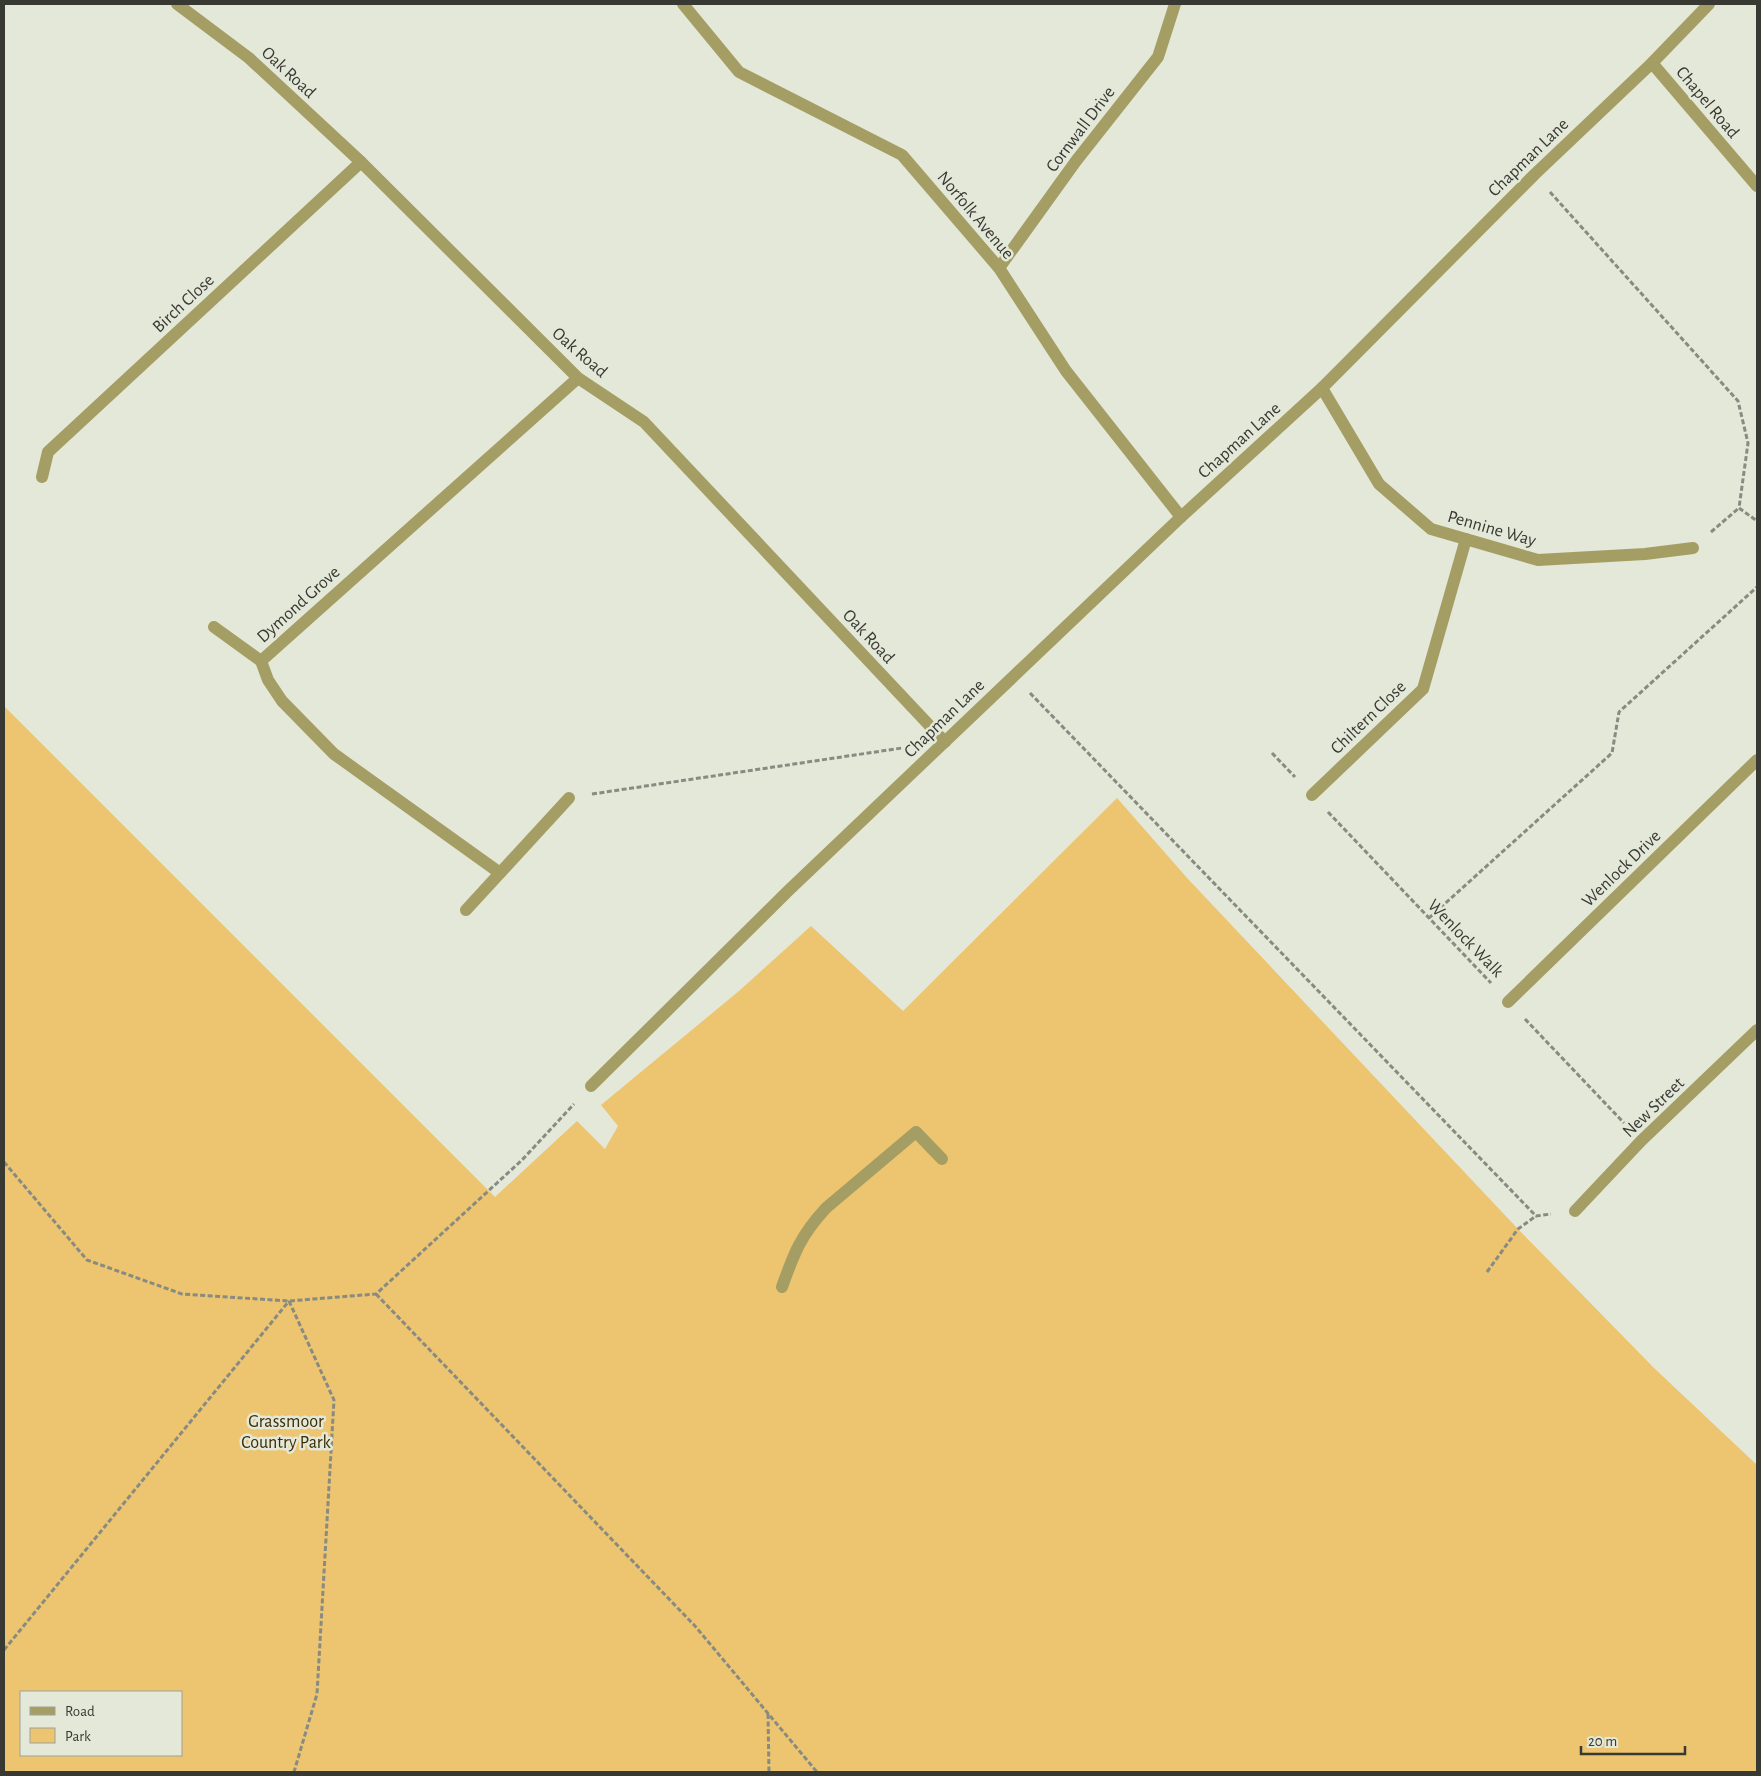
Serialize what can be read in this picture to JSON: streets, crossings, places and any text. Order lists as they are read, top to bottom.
{
  "streets": {
    "street": [
      "Oak Road",
      "Chapel Road",
      "Cornwall Drive",
      "Chapman Lane",
      "Norfolk Avenue",
      "Birch Close",
      "Pennine Way",
      "Dymond Grove",
      "Chiltern Close",
      "Wenlock Drive",
      "New Street"
    ],
    "path": ["Wenlock Walk"]
  },
  "crossings": [
    ["Oak Road", "Chapman Lane"],
    ["Oak Road", "Birch Close"],
    ["Oak Road", "Dymond Grove"],
    ["Chapel Road", "Chapman Lane"],
    ["Cornwall Drive", "Norfolk Avenue"],
    ["Chapman Lane", "Norfolk Avenue"],
    ["Chapman Lane", "Pennine Way"],
    ["Pennine Way", "Chiltern Close"],
    ["Chiltern Close", "Wenlock Walk"],
    ["Wenlock Drive", "Wenlock Walk"],
    ["Wenlock Walk", "New Street"]
  ],
  "parks": ["Grassmoor Country Park"],
  "legend": ["Road", "Park"],
  "scale_bar": "20 m"
}
